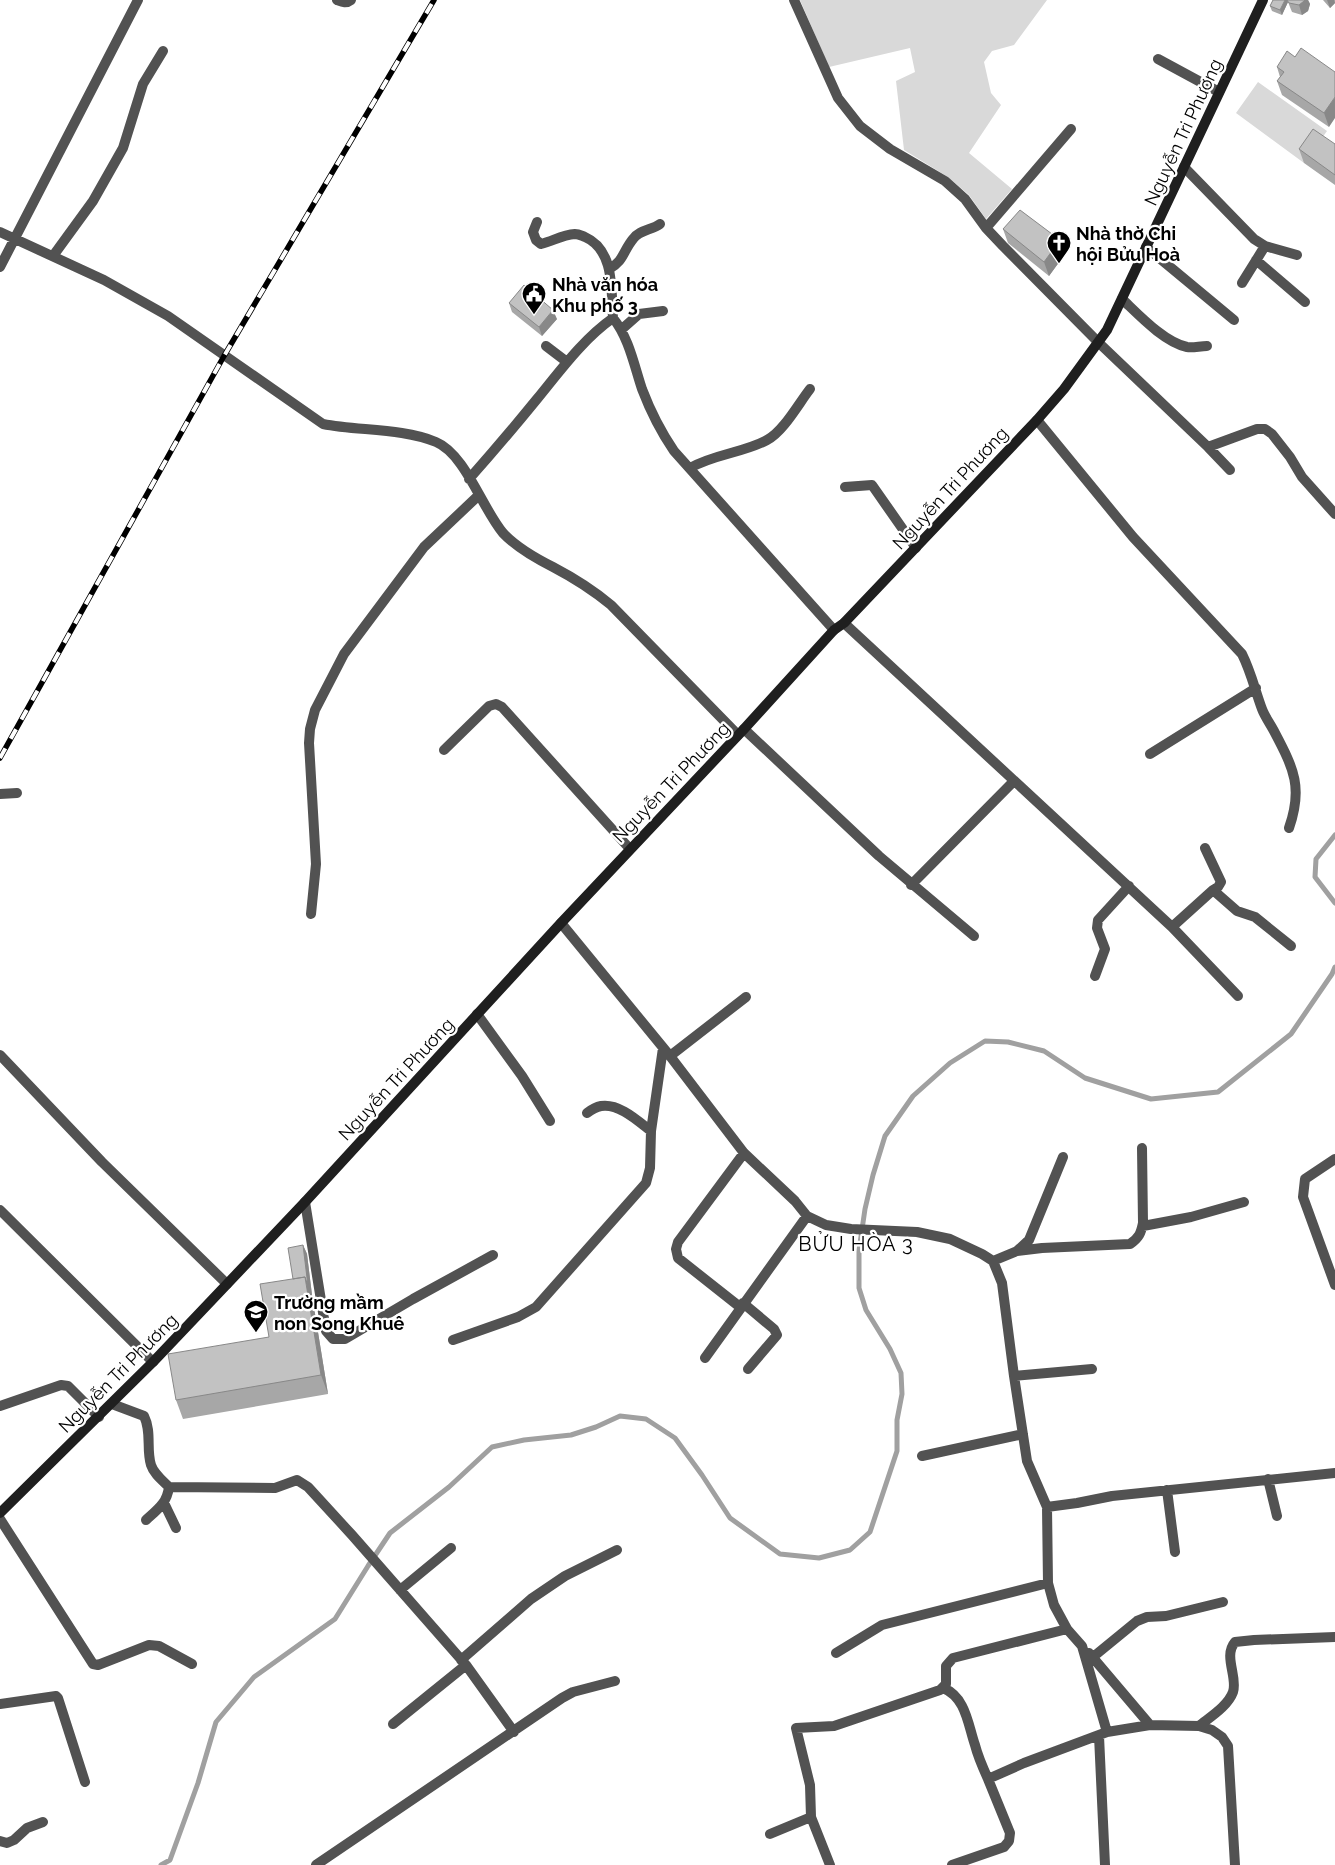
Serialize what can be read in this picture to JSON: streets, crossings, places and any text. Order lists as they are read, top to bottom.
{
  "streets": {
    "main road": ["Nguyễn Tri Phương"]
  },
  "districts": ["BỬU HÒA 3"],
  "places": {
    "church": ["Nhà thờ Chi hội Bửu Hoà"],
    "public building": ["Nhà văn hóa Khu phố 3"],
    "school or university": ["Trường mầm non Song Khuê"]
  }
}
